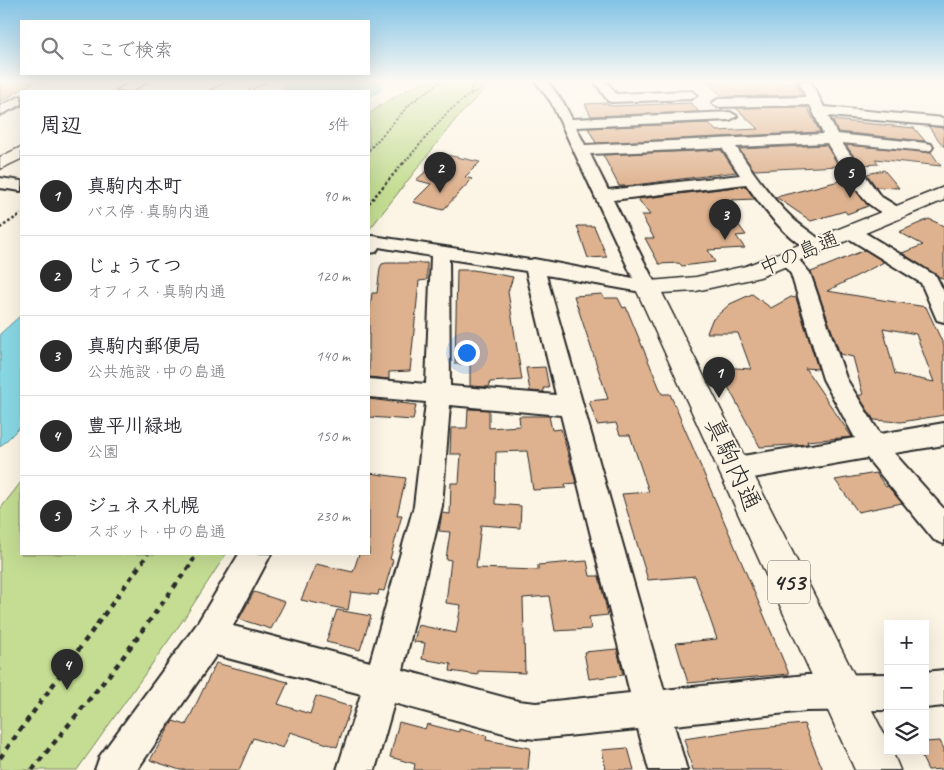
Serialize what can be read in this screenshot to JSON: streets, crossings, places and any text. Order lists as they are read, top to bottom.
{
  "streets": {
    "highway": ["中の島通", "真駒内通", "453"]
  },
  "crossings": [
    ["中の島通", "真駒内通"]
  ],
  "page": {
    "search": "ここで検索",
    "heading": ["周辺", "5件"],
    "pins": [
      "2",
      "5",
      "3",
      "1",
      "4"
    ],
    "list": [
      {
        "mark": "1",
        "name": "真駒内本町",
        "note": "バス停 · 真駒内通",
        "value": "90 m"
      },
      {
        "mark": "2",
        "name": "じょうてつ",
        "note": "オフィス · 真駒内通",
        "value": "120 m"
      },
      {
        "mark": "3",
        "name": "真駒内郵便局",
        "note": "公共施設 · 中の島通",
        "value": "140 m"
      },
      {
        "mark": "4",
        "name": "豊平川緑地",
        "note": "公園",
        "value": "150 m"
      },
      {
        "mark": "5",
        "name": "ジュネス札幌",
        "note": "スポット · 中の島通",
        "value": "230 m"
      }
    ],
    "map_buttons": ["+", "−"]
  }
}
